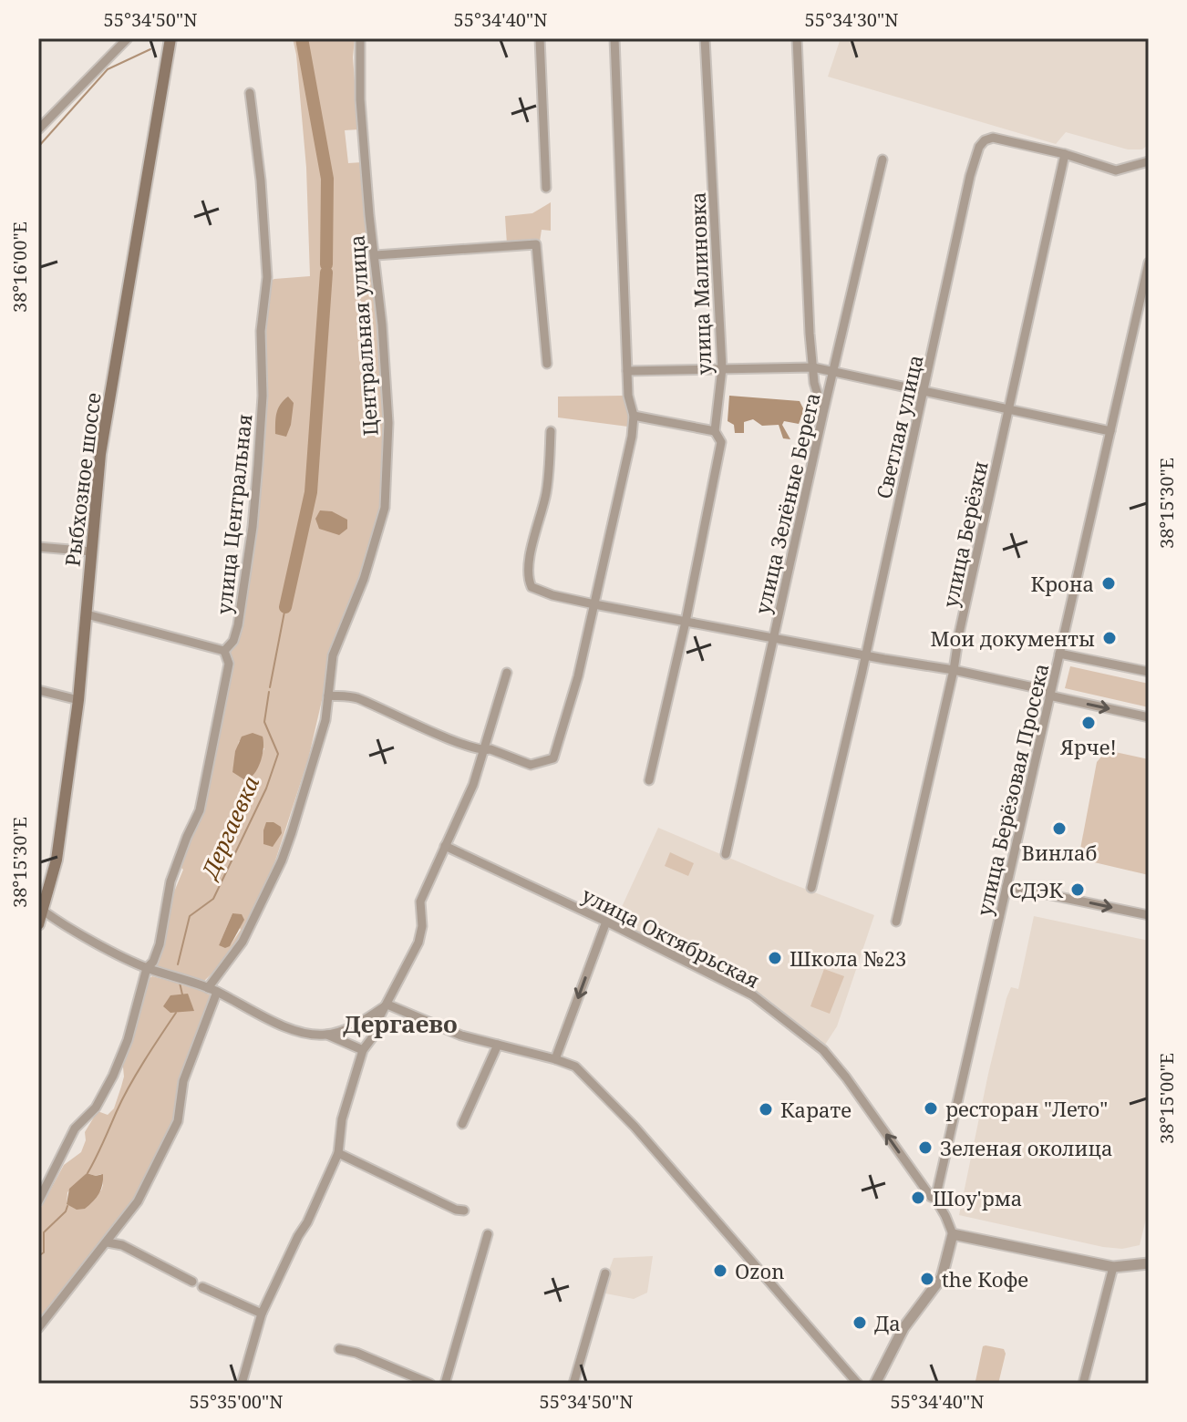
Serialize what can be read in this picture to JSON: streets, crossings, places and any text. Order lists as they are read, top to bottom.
{
  "streets": {
    "main road": ["Рыбхозное шоссе"],
    "street": [
      "улица Малиновка",
      "Центральная улица",
      "Светлая улица",
      "улица Зелёные Берега",
      "улица Центральная",
      "улица Берёзки",
      "улица Берёзовая Просека",
      "улица Октябрьская"
    ]
  },
  "crossings": [
    ["Светлая улица", "улица Берёзки"],
    ["улица Берёзовая Просека", "улица Октябрьская"]
  ],
  "one_way": ["улица Октябрьская"],
  "districts": ["Дергаево"],
  "water": ["Дергаевка"],
  "places": [
    "Крона",
    "Мои документы",
    "Ярче!",
    "Винлаб",
    "СДЭК",
    "Школа №23",
    "ресторан \"Лето\"",
    "Карате",
    "Зеленая околица",
    "Шоу'рма",
    "Ozon",
    "the Кофе",
    "Да"
  ],
  "coordinates": [
    "55°34'50\"N",
    "55°34'40\"N",
    "55°34'30\"N",
    "38°16'00\"E",
    "38°15'30\"E",
    "38°15'00\"E",
    "55°35'00\"N"
  ]
}
